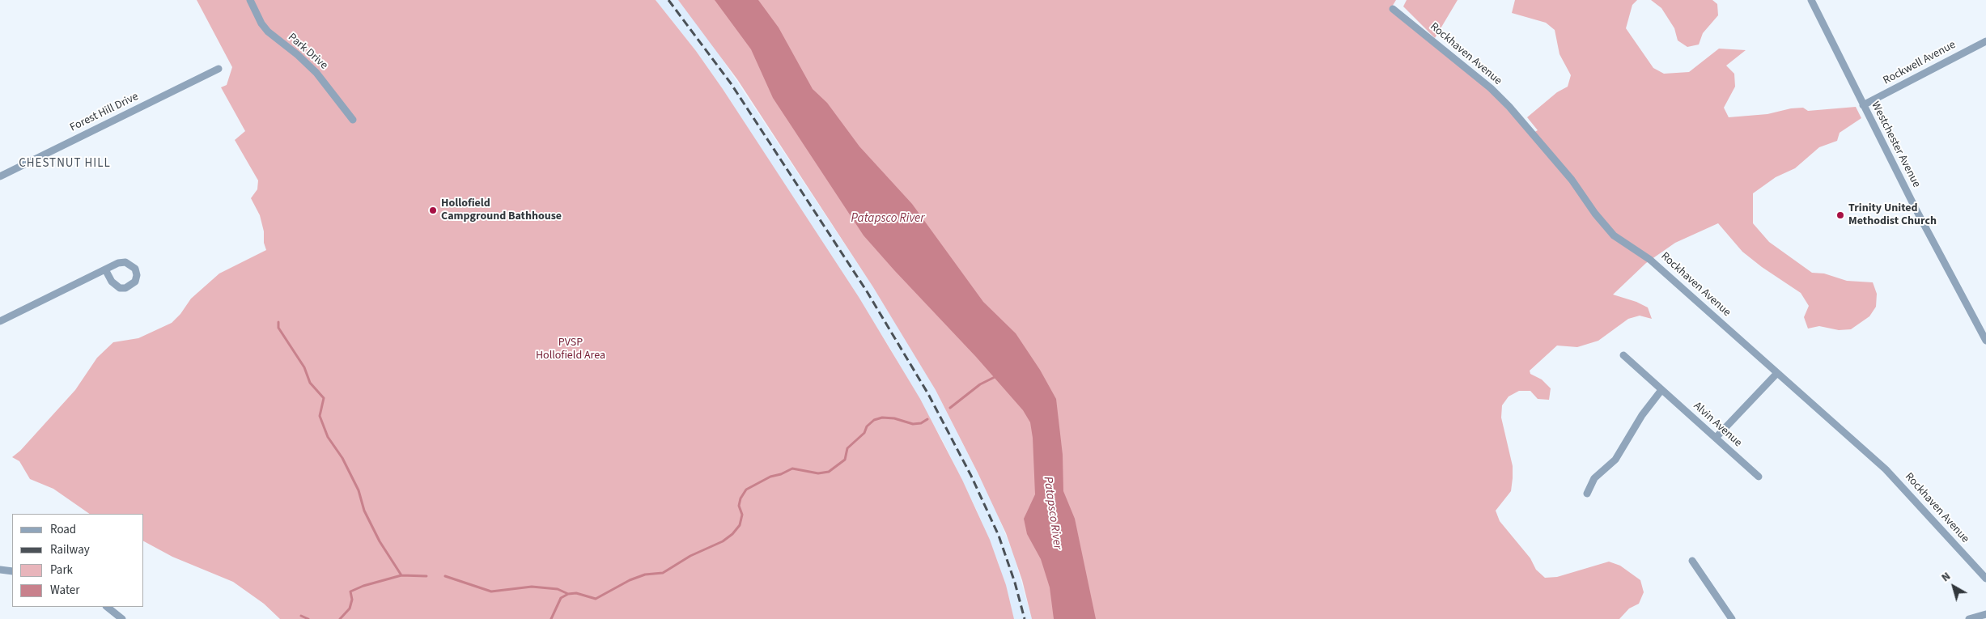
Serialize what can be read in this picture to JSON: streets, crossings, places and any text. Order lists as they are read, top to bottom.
{
  "streets": {
    "street": [
      "Park Drive",
      "Rockhaven Avenue",
      "Rockwell Avenue",
      "Forest Hill Drive",
      "Westchester Avenue",
      "Alvin Avenue"
    ]
  },
  "crossings": [
    ["Rockwell Avenue", "Westchester Avenue"]
  ],
  "districts": ["CHESTNUT HILL"],
  "water": ["Patapsco River"],
  "parks": ["PVSP Hollofield Area"],
  "places": ["Hollofield Campground Bathhouse", "Trinity United Methodist Church"],
  "legend": [
    "Road",
    "Railway",
    "Park",
    "Water"
  ],
  "north": "top left"
}
